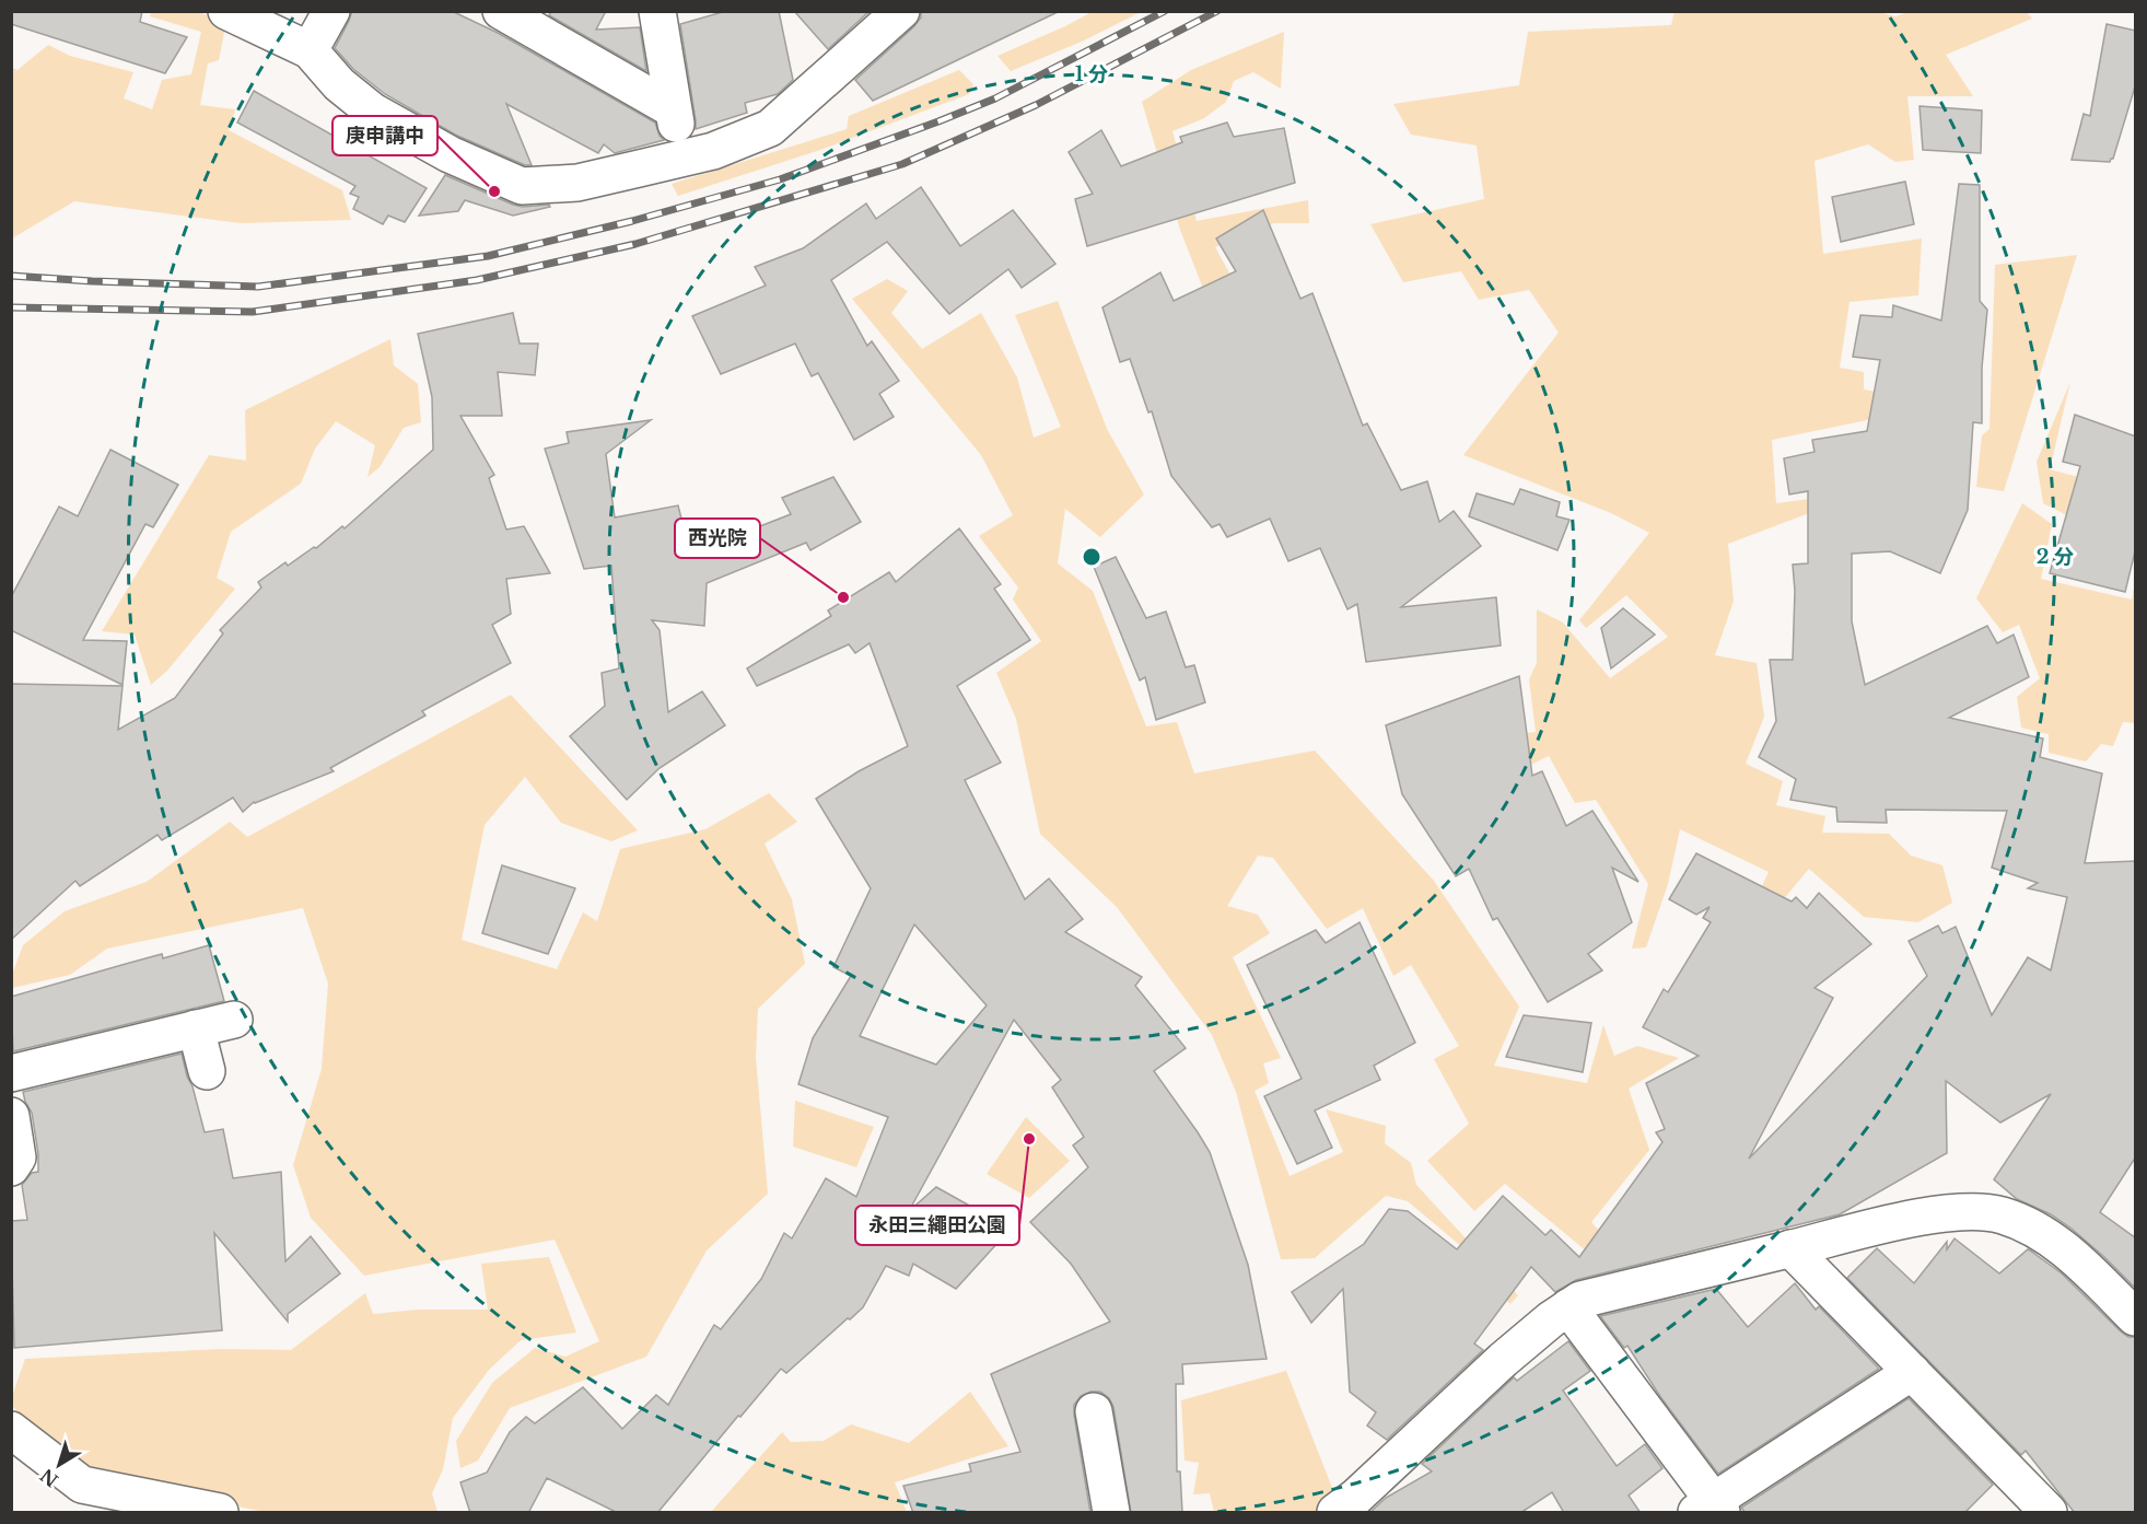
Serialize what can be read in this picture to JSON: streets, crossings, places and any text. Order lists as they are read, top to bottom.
{
  "places": ["庚申講中", "西光院", "永田三繩田公園"],
  "north": "bottom left",
  "rings": ["1 分", "2 分"]
}
